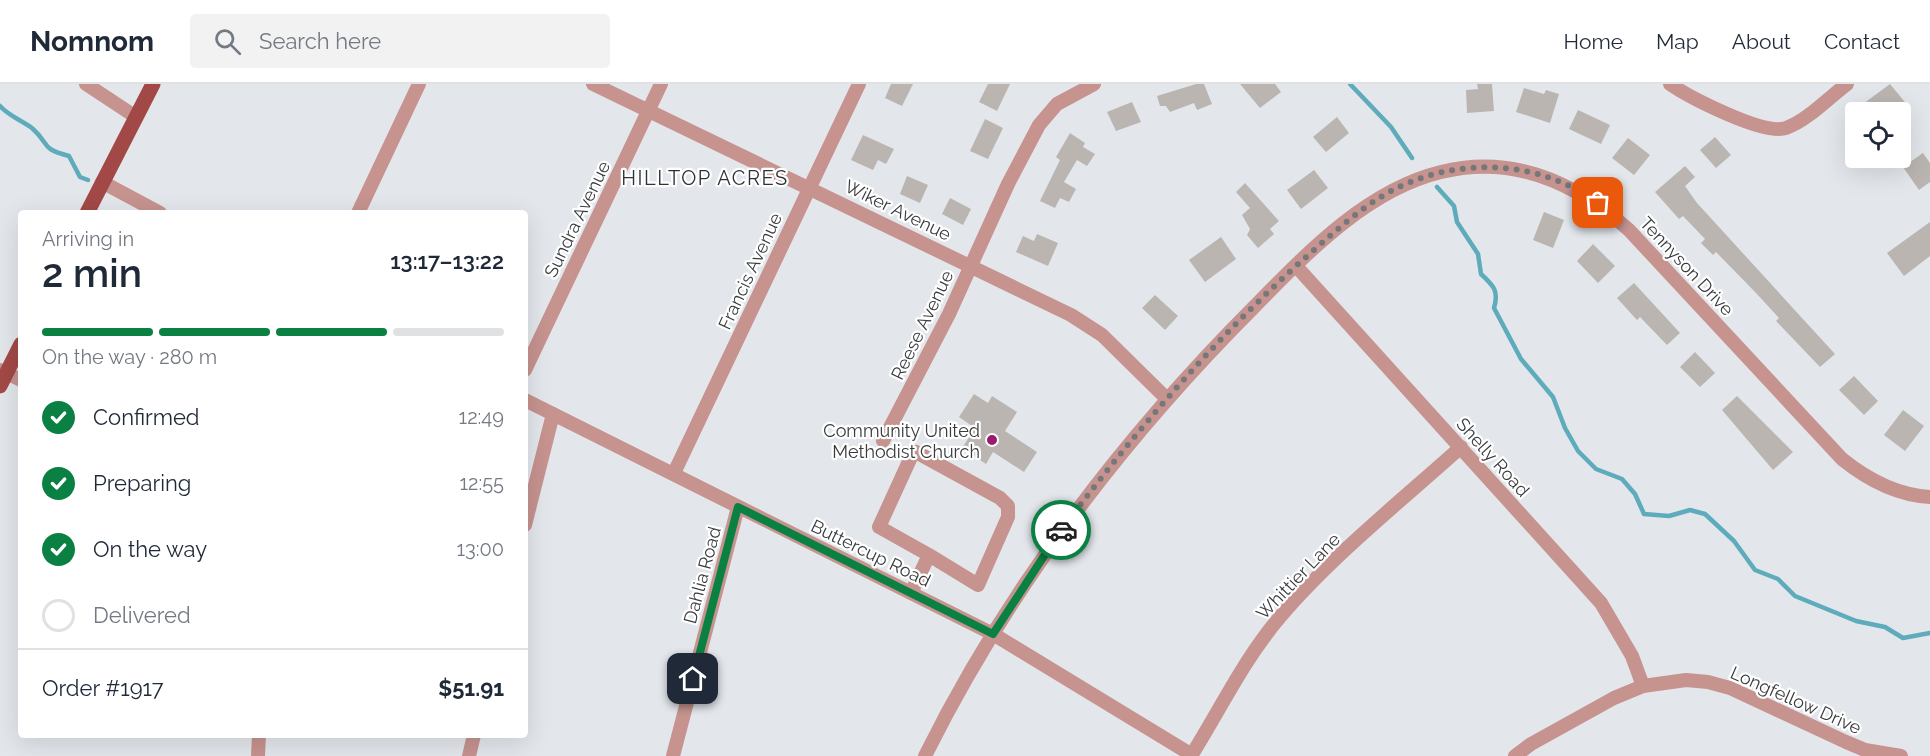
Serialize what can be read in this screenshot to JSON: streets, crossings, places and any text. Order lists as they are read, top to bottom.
{
  "streets": {
    "street": [
      "Wiker Avenue",
      "Sundra Avenue",
      "Tennyson Drive",
      "Francis Avenue",
      "Reese Avenue",
      "Shelly Road",
      "Buttercup Road",
      "Dahlia Road",
      "Whittier Lane",
      "Longfellow Drive"
    ]
  },
  "crossings": [
    ["Wiker Avenue", "Sundra Avenue"],
    ["Wiker Avenue", "Tennyson Drive"],
    ["Wiker Avenue", "Francis Avenue"],
    ["Wiker Avenue", "Reese Avenue"],
    ["Tennyson Drive", "Shelly Road"],
    ["Tennyson Drive", "Buttercup Road"],
    ["Francis Avenue", "Buttercup Road"],
    ["Shelly Road", "Whittier Lane"],
    ["Shelly Road", "Longfellow Drive"],
    ["Buttercup Road", "Dahlia Road"],
    ["Buttercup Road", "Whittier Lane"]
  ],
  "districts": ["HILLTOP ACRES"],
  "places": ["Community United Methodist Church"],
  "page": {
    "header": "Nomnom",
    "search": "Search here",
    "nav": [
      "Home",
      "Map",
      "About",
      "Contact"
    ],
    "heading": ["2 min", "Arriving in", "13:17–13:22"],
    "panel": ["Order #1917", "$51.91"],
    "bar": "On the way · 280 m",
    "list": [
      ["Confirmed", "12:49"],
      ["Preparing", "12:55"],
      ["On the way", "13:00"],
      "Delivered"
    ]
  }
}
